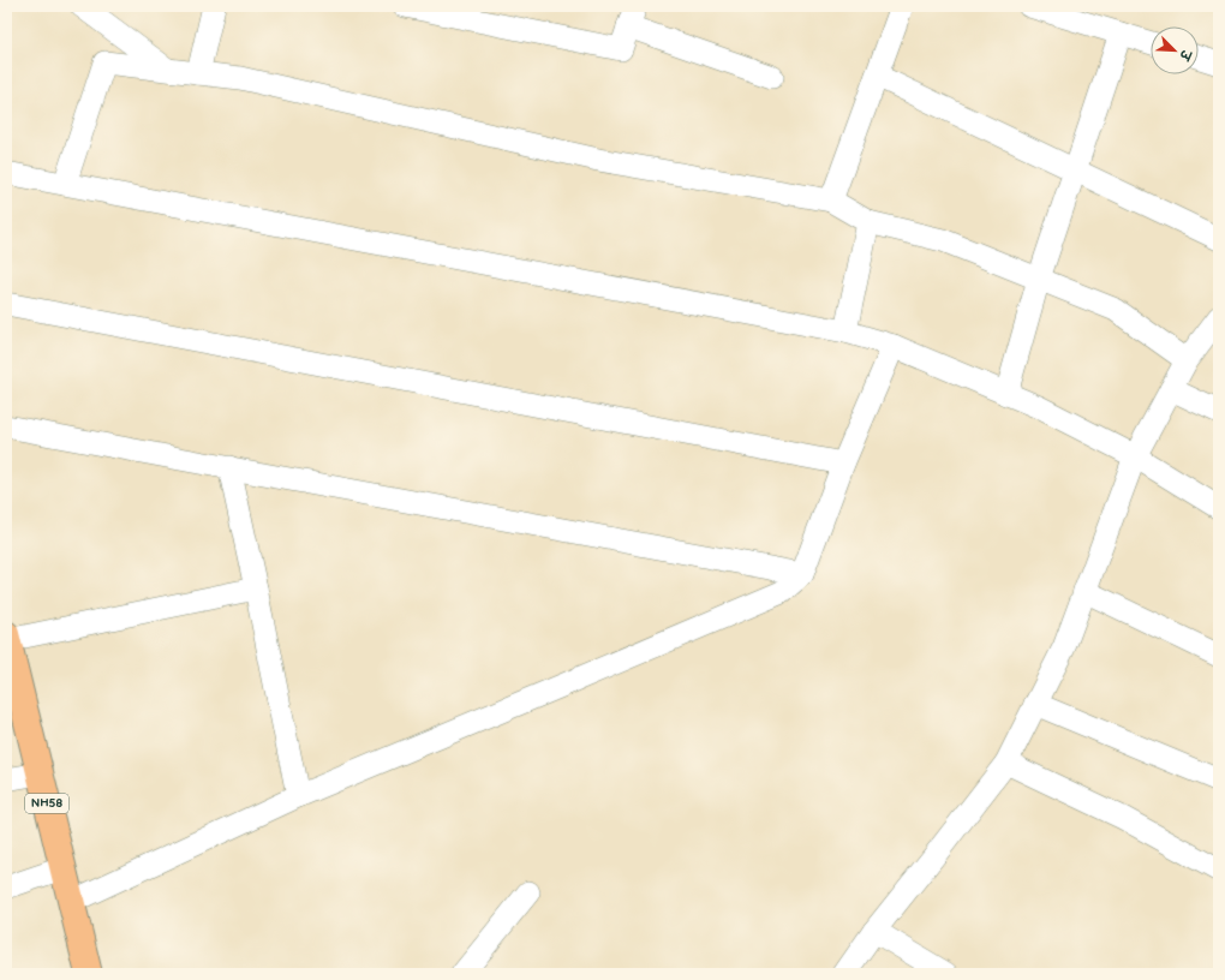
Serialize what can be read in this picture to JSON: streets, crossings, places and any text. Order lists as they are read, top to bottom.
{
  "streets": {
    "highway": ["NH58"]
  },
  "north": "bottom right"
}
